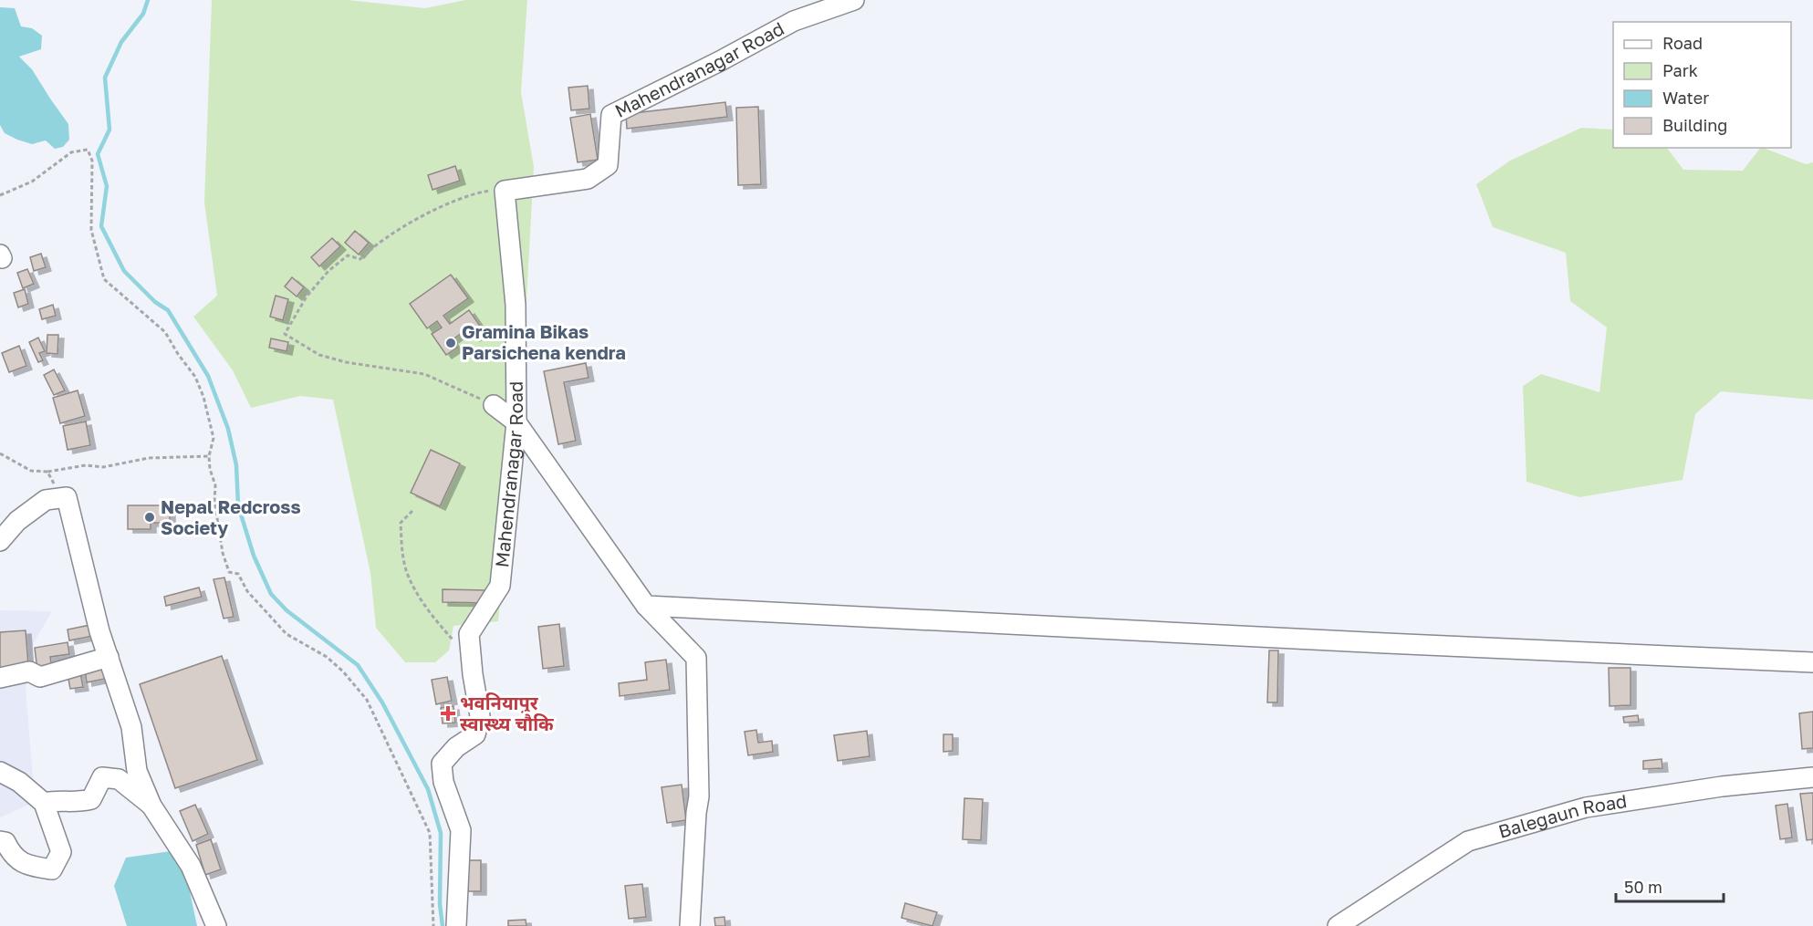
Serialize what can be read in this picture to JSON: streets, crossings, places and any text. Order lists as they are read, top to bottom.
{
  "streets": {
    "street": ["Mahendranagar Road", "Balegaun Road"]
  },
  "places": {
    "other": ["Gramina Bikas Parsichena kendra", "Nepal Redcross Society"],
    "health": ["भवनियापुर स्वास्थ्य चाैकि"]
  },
  "legend": [
    "Road",
    "Park",
    "Water",
    "Building"
  ],
  "scale_bar": "50 m"
}
